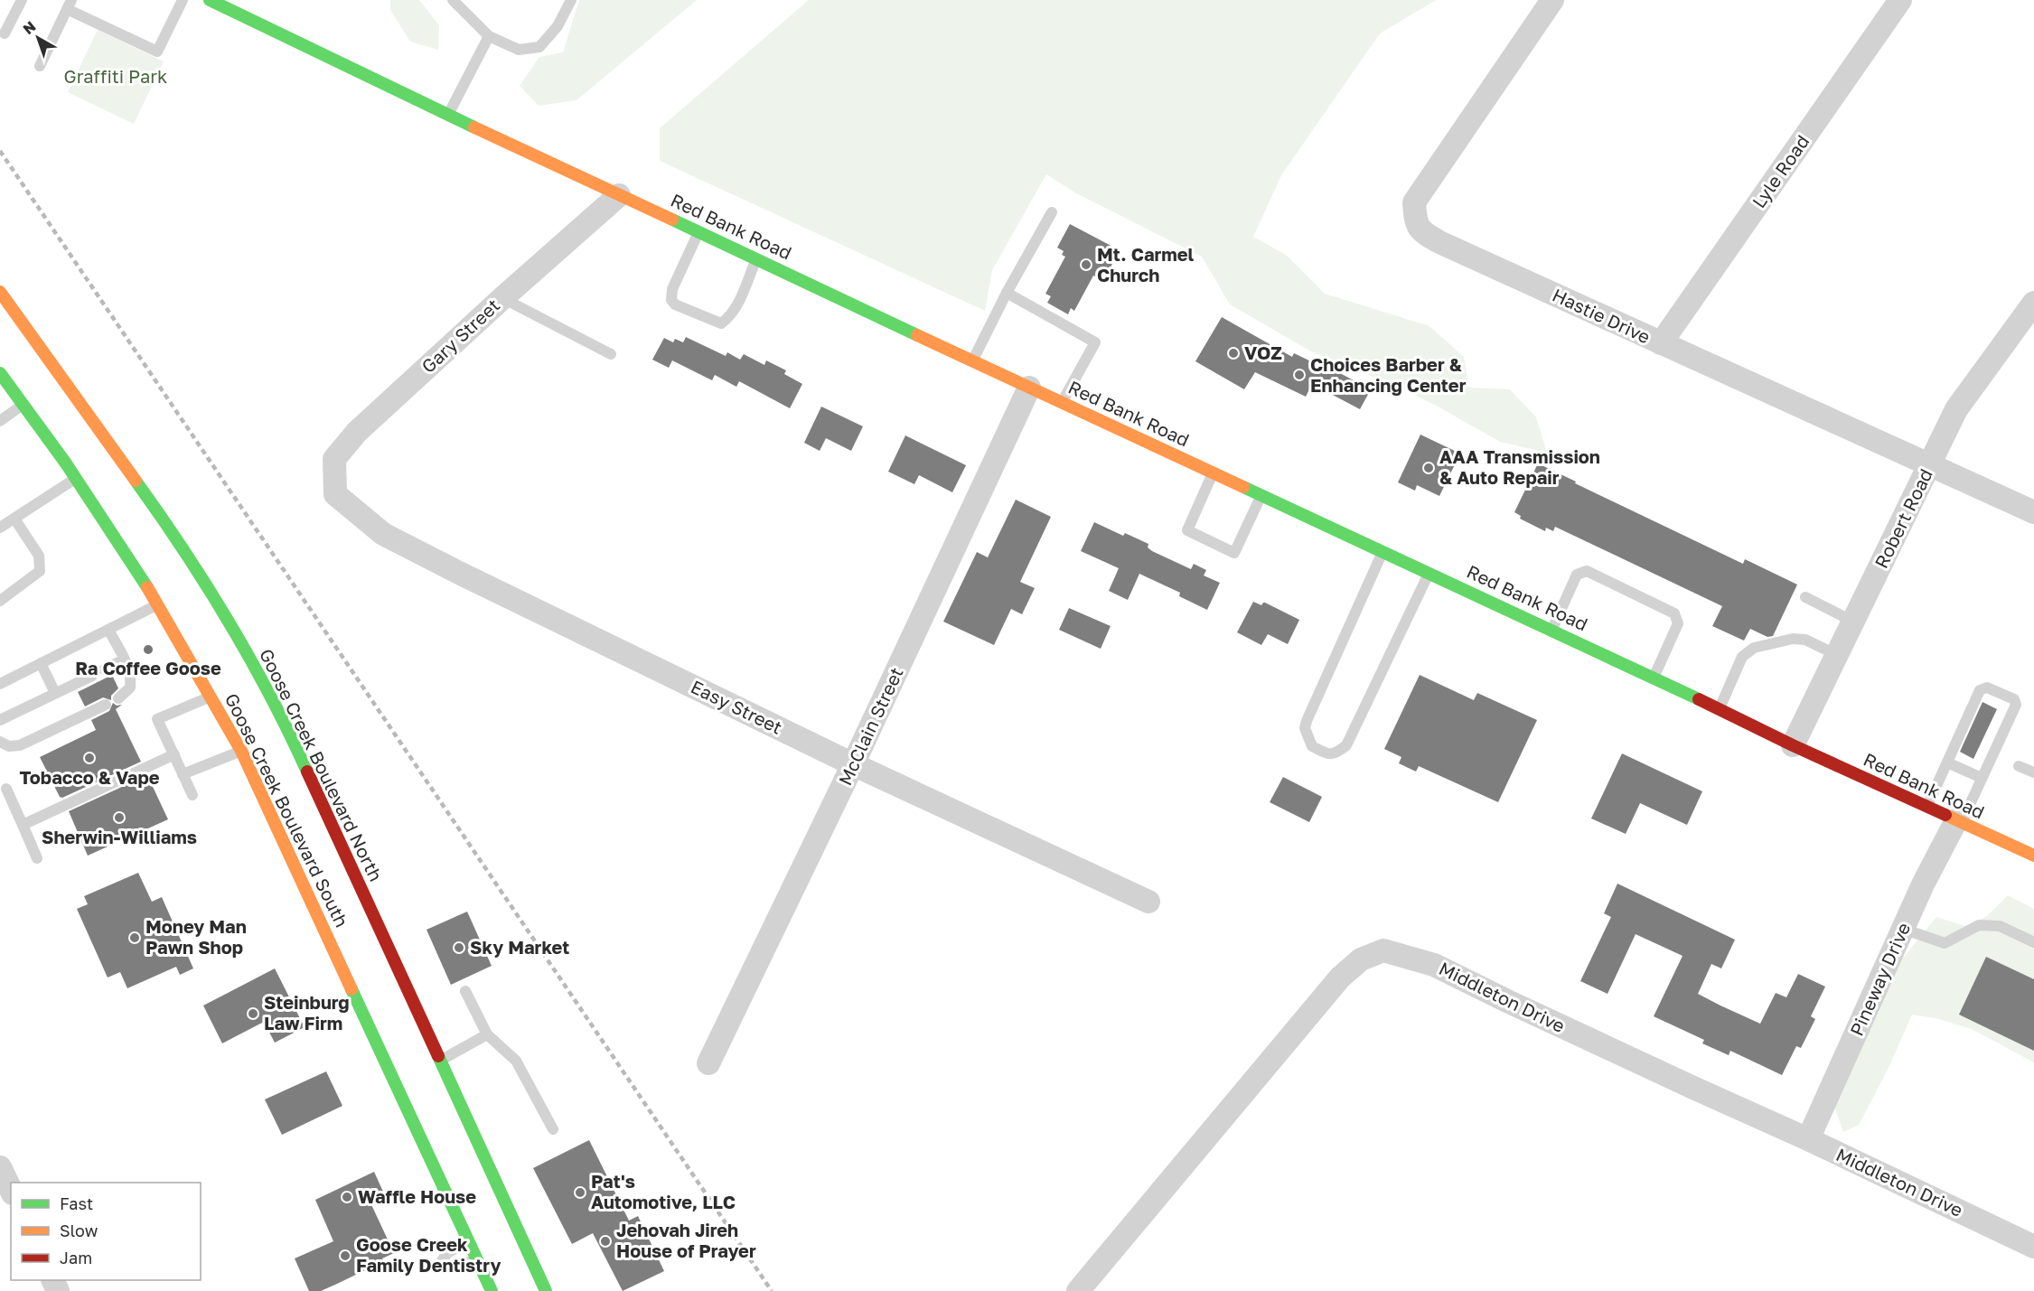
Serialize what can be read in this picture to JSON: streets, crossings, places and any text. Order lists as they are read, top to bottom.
{
  "streets": {
    "main road": ["Red Bank Road", "Goose Creek Boulevard North", "Goose Creek Boulevard South"],
    "street": [
      "Lyle Road",
      "Hastie Drive",
      "Gary Street",
      "Robert Road",
      "Easy Street",
      "McClain Street",
      "Pineway Drive",
      "Middleton Drive"
    ]
  },
  "crossings": [
    ["Lyle Road", "Hastie Drive"],
    ["Red Bank Road", "Gary Street"],
    ["Red Bank Road", "Robert Road"],
    ["Red Bank Road", "McClain Street"],
    ["Red Bank Road", "Pineway Drive"],
    ["Hastie Drive", "Robert Road"],
    ["Gary Street", "Easy Street"],
    ["Easy Street", "McClain Street"],
    ["Pineway Drive", "Middleton Drive"]
  ],
  "parks": ["Graffiti Park"],
  "places": [
    "Mt. Carmel Church",
    "VOZ",
    "Choices Barber & Enhancing Center",
    "AAA Transmission & Auto Repair",
    "Ra Coffee Goose",
    "Tobacco & Vape",
    "Sherwin-Williams",
    "Money Man Pawn Shop",
    "Sky Market",
    "Steinburg Law Firm",
    "Pat's Automotive, LLC",
    "Waffle House",
    "Jehovah Jireh House of Prayer",
    "Goose Creek Family Dentistry"
  ],
  "legend": ["Fast", "Slow", "Jam"],
  "north": "top left"
}
